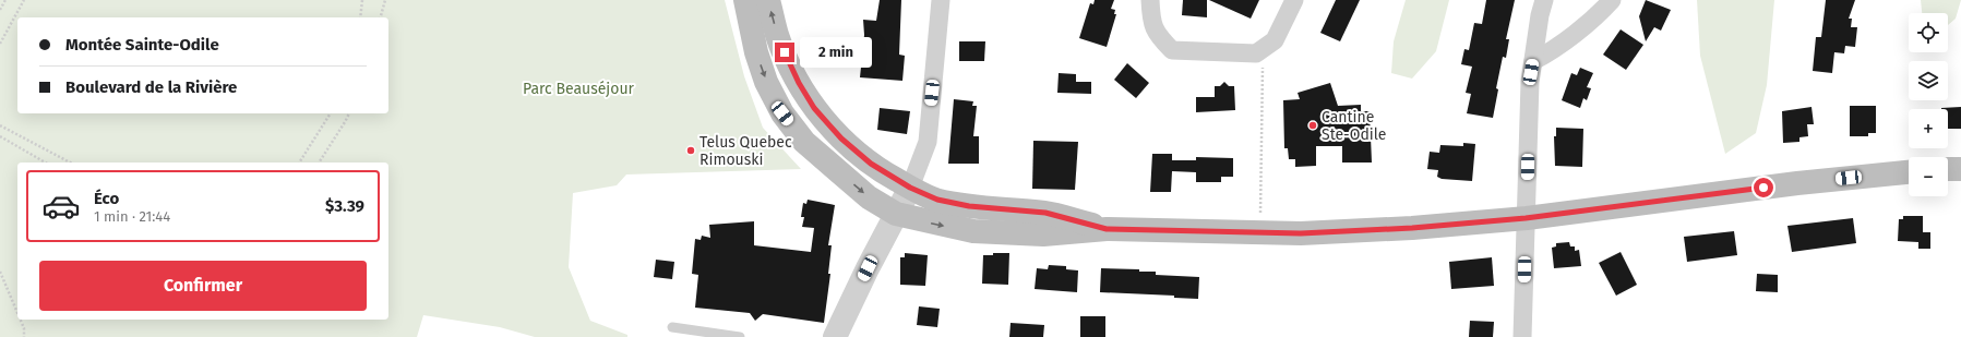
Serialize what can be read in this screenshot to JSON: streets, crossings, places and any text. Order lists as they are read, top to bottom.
{
  "parks": ["Parc Beauséjour"],
  "places": ["Cantine Ste-Odile", "Telus Quebec Rimouski"],
  "page": {
    "map_buttons": ["+", "−"],
    "banner": ["Montée Sainte-Odile", "Boulevard de la Rivière"],
    "bubble": "2 min",
    "list": [
      {
        "name": "Éco",
        "note": "1 min · 21:44",
        "value": "$3.39"
      }
    ],
    "buttons": "Confirmer"
  }
}
